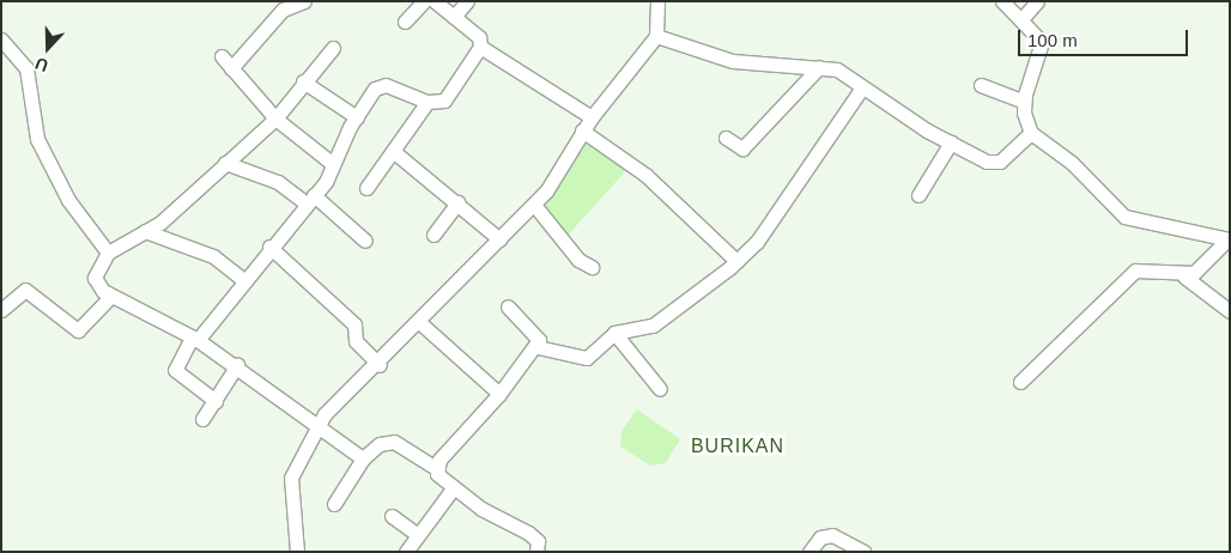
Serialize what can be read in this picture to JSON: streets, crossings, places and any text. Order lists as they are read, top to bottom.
{
  "districts": ["BURIKAN"],
  "scale_bar": "100 m",
  "north": "bottom"
}
